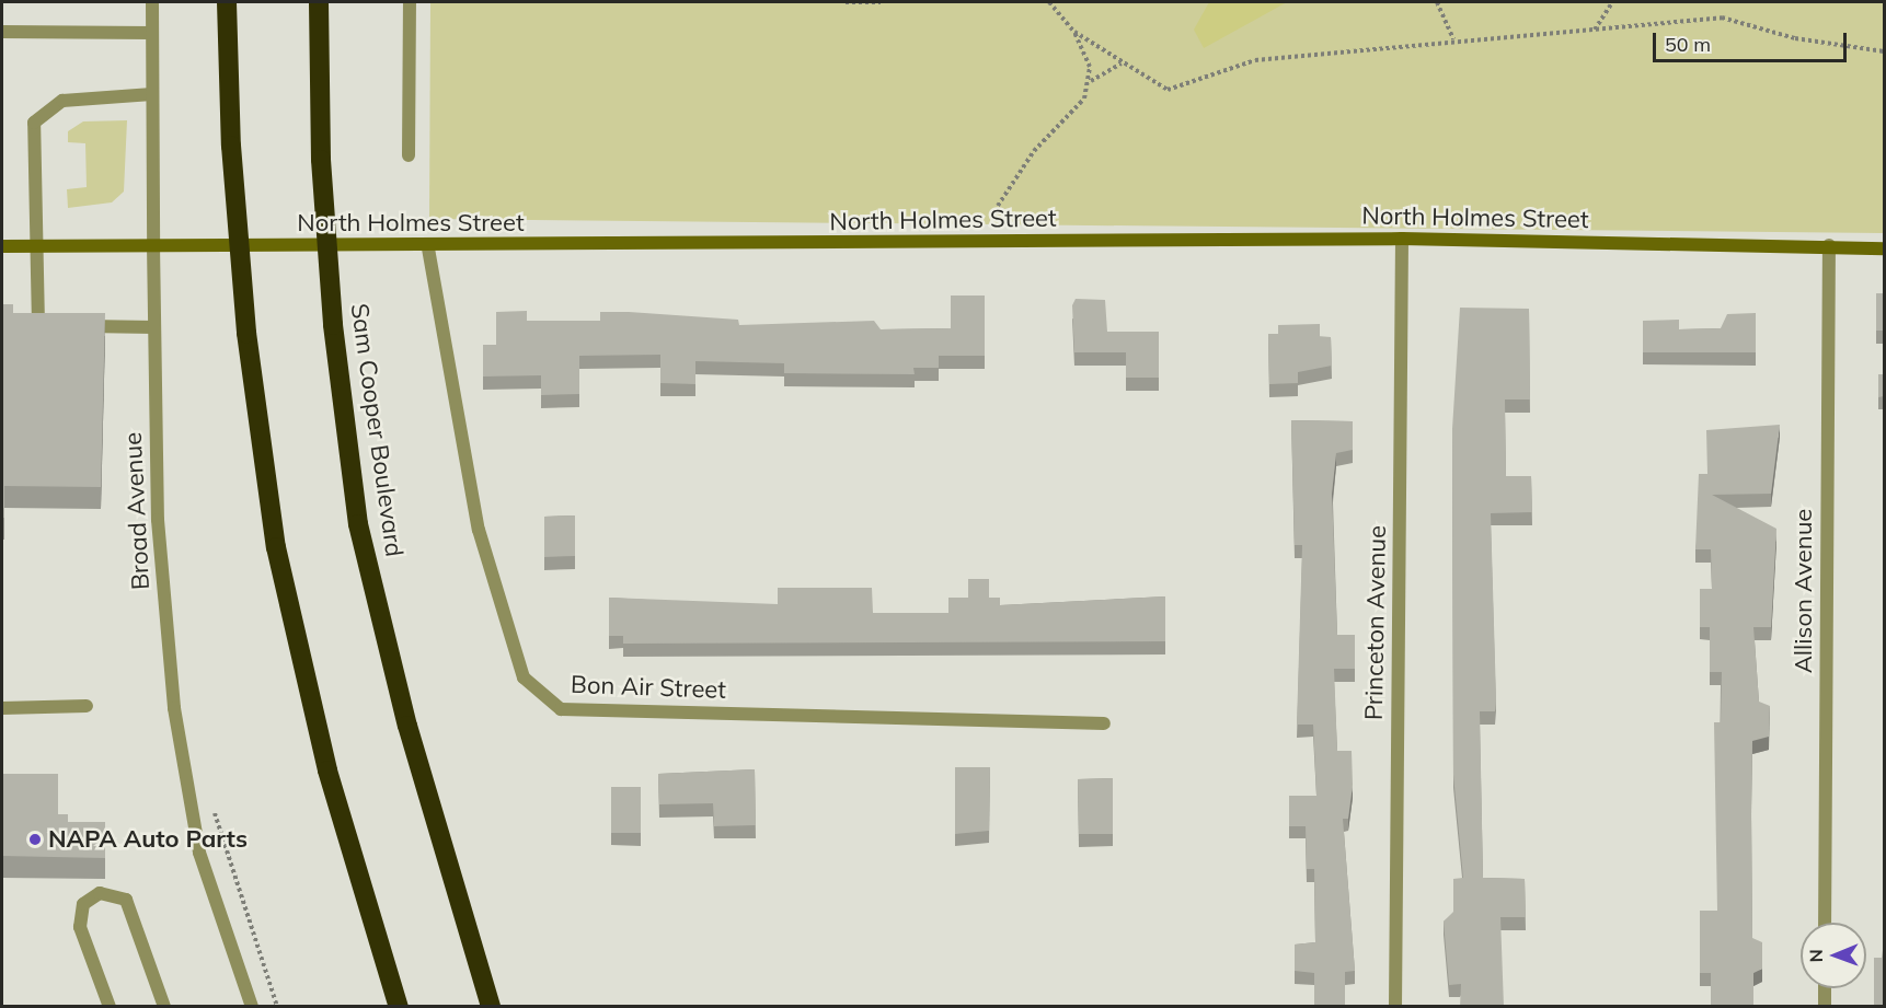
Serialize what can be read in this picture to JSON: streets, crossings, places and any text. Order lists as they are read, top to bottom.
{
  "streets": {
    "highway": ["Sam Cooper Boulevard"],
    "main road": ["North Holmes Street"],
    "street": [
      "Broad Avenue",
      "Allison Avenue",
      "Princeton Avenue",
      "Bon Air Street"
    ]
  },
  "crossings": [
    ["North Holmes Street", "Broad Avenue"],
    ["North Holmes Street", "Allison Avenue"],
    ["North Holmes Street", "Princeton Avenue"],
    ["North Holmes Street", "Bon Air Street"]
  ],
  "places": ["NAPA Auto Parts"],
  "scale_bar": "50 m",
  "north": "left"
}
